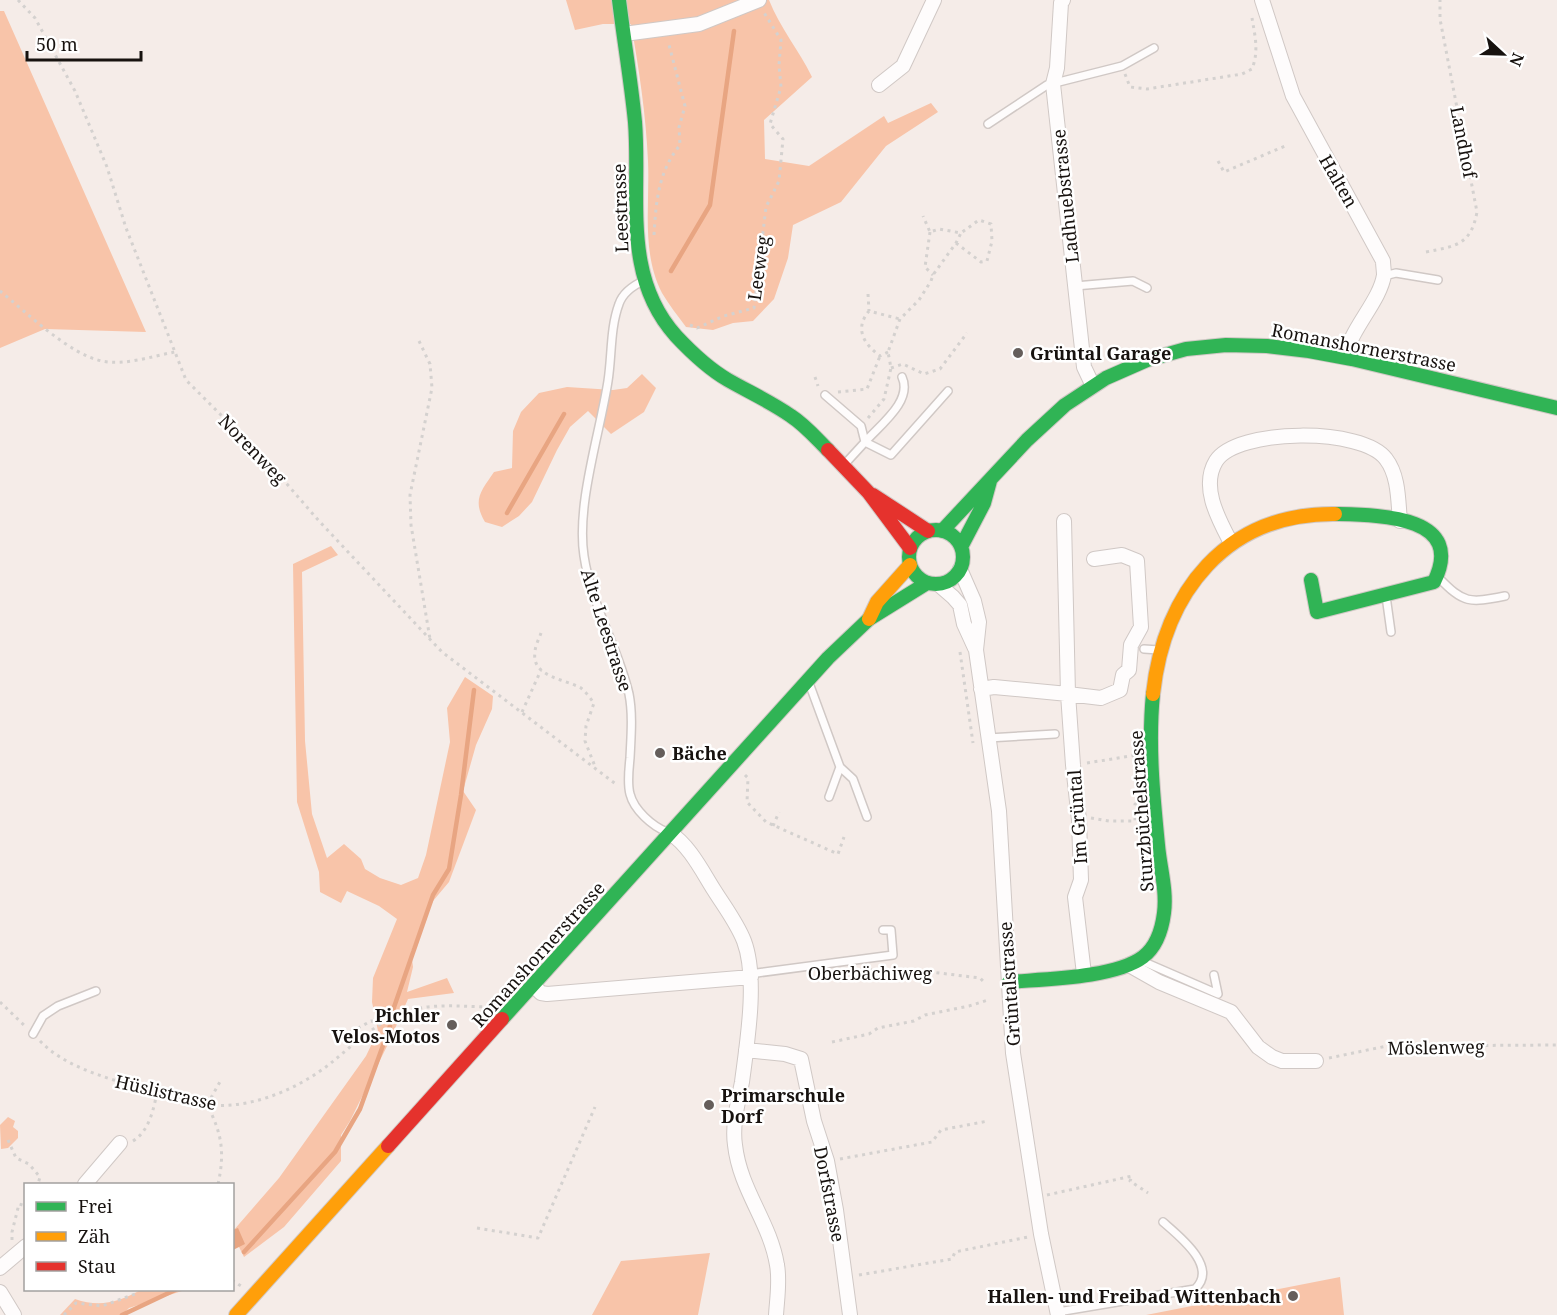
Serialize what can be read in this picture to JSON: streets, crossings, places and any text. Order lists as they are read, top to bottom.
{
  "streets": {
    "main road": ["Leestrasse", "Romanshornerstrasse", "Sturzbüchelstrasse"],
    "street": [
      "Halten",
      "Ladhuebstrasse",
      "Im Grüntal",
      "Grüntalstrasse",
      "Dorfstrasse"
    ],
    "lane": ["Alte Leestrasse"],
    "path": [
      "Landhof",
      "Leeweg",
      "Norenweg",
      "Oberbächiweg",
      "Möslenweg",
      "Hüslistrasse"
    ]
  },
  "crossings": [
    ["Ladhuebstrasse", "Romanshornerstrasse"],
    ["Leestrasse", "Romanshornerstrasse"],
    ["Leestrasse", "Alte Leestrasse"],
    ["Leestrasse", "Grüntalstrasse"],
    ["Romanshornerstrasse", "Grüntalstrasse"],
    ["Romanshornerstrasse", "Hüslistrasse"],
    ["Norenweg", "Alte Leestrasse"]
  ],
  "places": [
    "Grüntal Garage",
    "Bäche",
    "Pichler Velos-Motos",
    "Primarschule Dorf",
    "Hallen- und Freibad Wittenbach"
  ],
  "legend": ["Frei", "Zäh", "Stau"],
  "scale_bar": "50 m",
  "north": "right"
}
